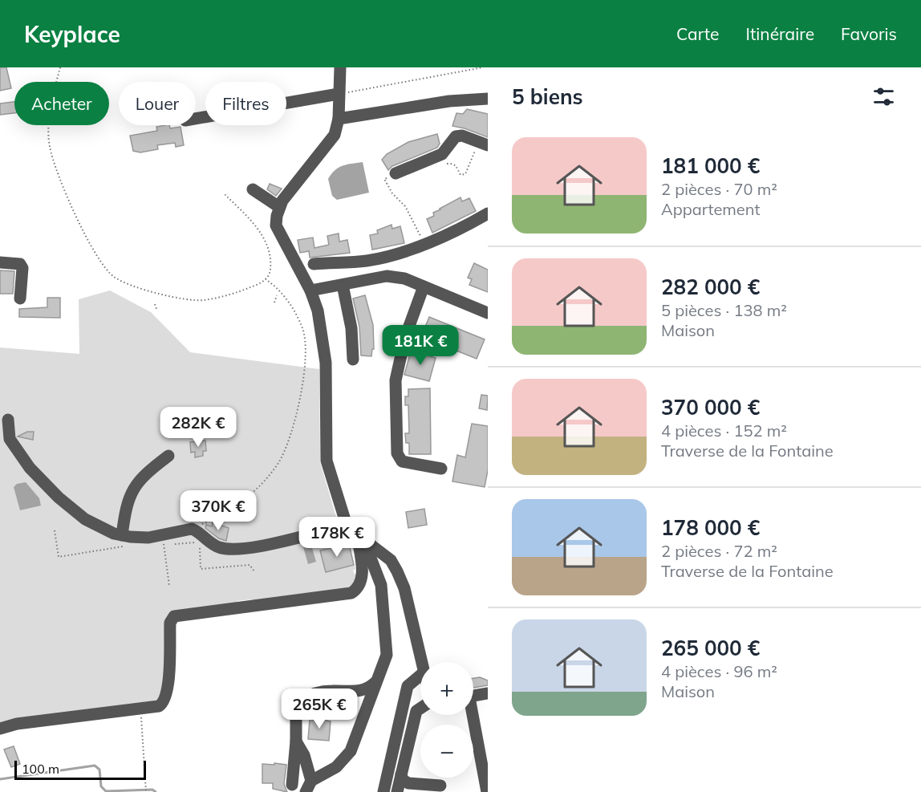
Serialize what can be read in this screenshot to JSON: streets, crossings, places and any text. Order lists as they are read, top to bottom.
{
  "scale_bar": "100 m",
  "page": {
    "header": "Keyplace",
    "nav": ["Carte", "Itinéraire", "Favoris"],
    "heading": "5 biens",
    "chip": ["Acheter", "Louer", "Filtres"],
    "list": [
      {
        "name": "181 000 €",
        "note": "2 pièces · 70 m² · Appartement"
      },
      {
        "name": "282 000 €",
        "note": "5 pièces · 138 m² · Maison"
      },
      {
        "name": "370 000 €",
        "note": "4 pièces · 152 m² · Traverse de la Fontaine"
      },
      {
        "name": "178 000 €",
        "note": "2 pièces · 72 m² · Traverse de la Fontaine"
      },
      {
        "name": "265 000 €",
        "note": "4 pièces · 96 m² · Maison"
      }
    ],
    "price": [
      "181K €",
      "282K €",
      "370K €",
      "178K €",
      "265K €"
    ],
    "map_buttons": ["+", "−"],
    "scale": "100 m"
  }
}
